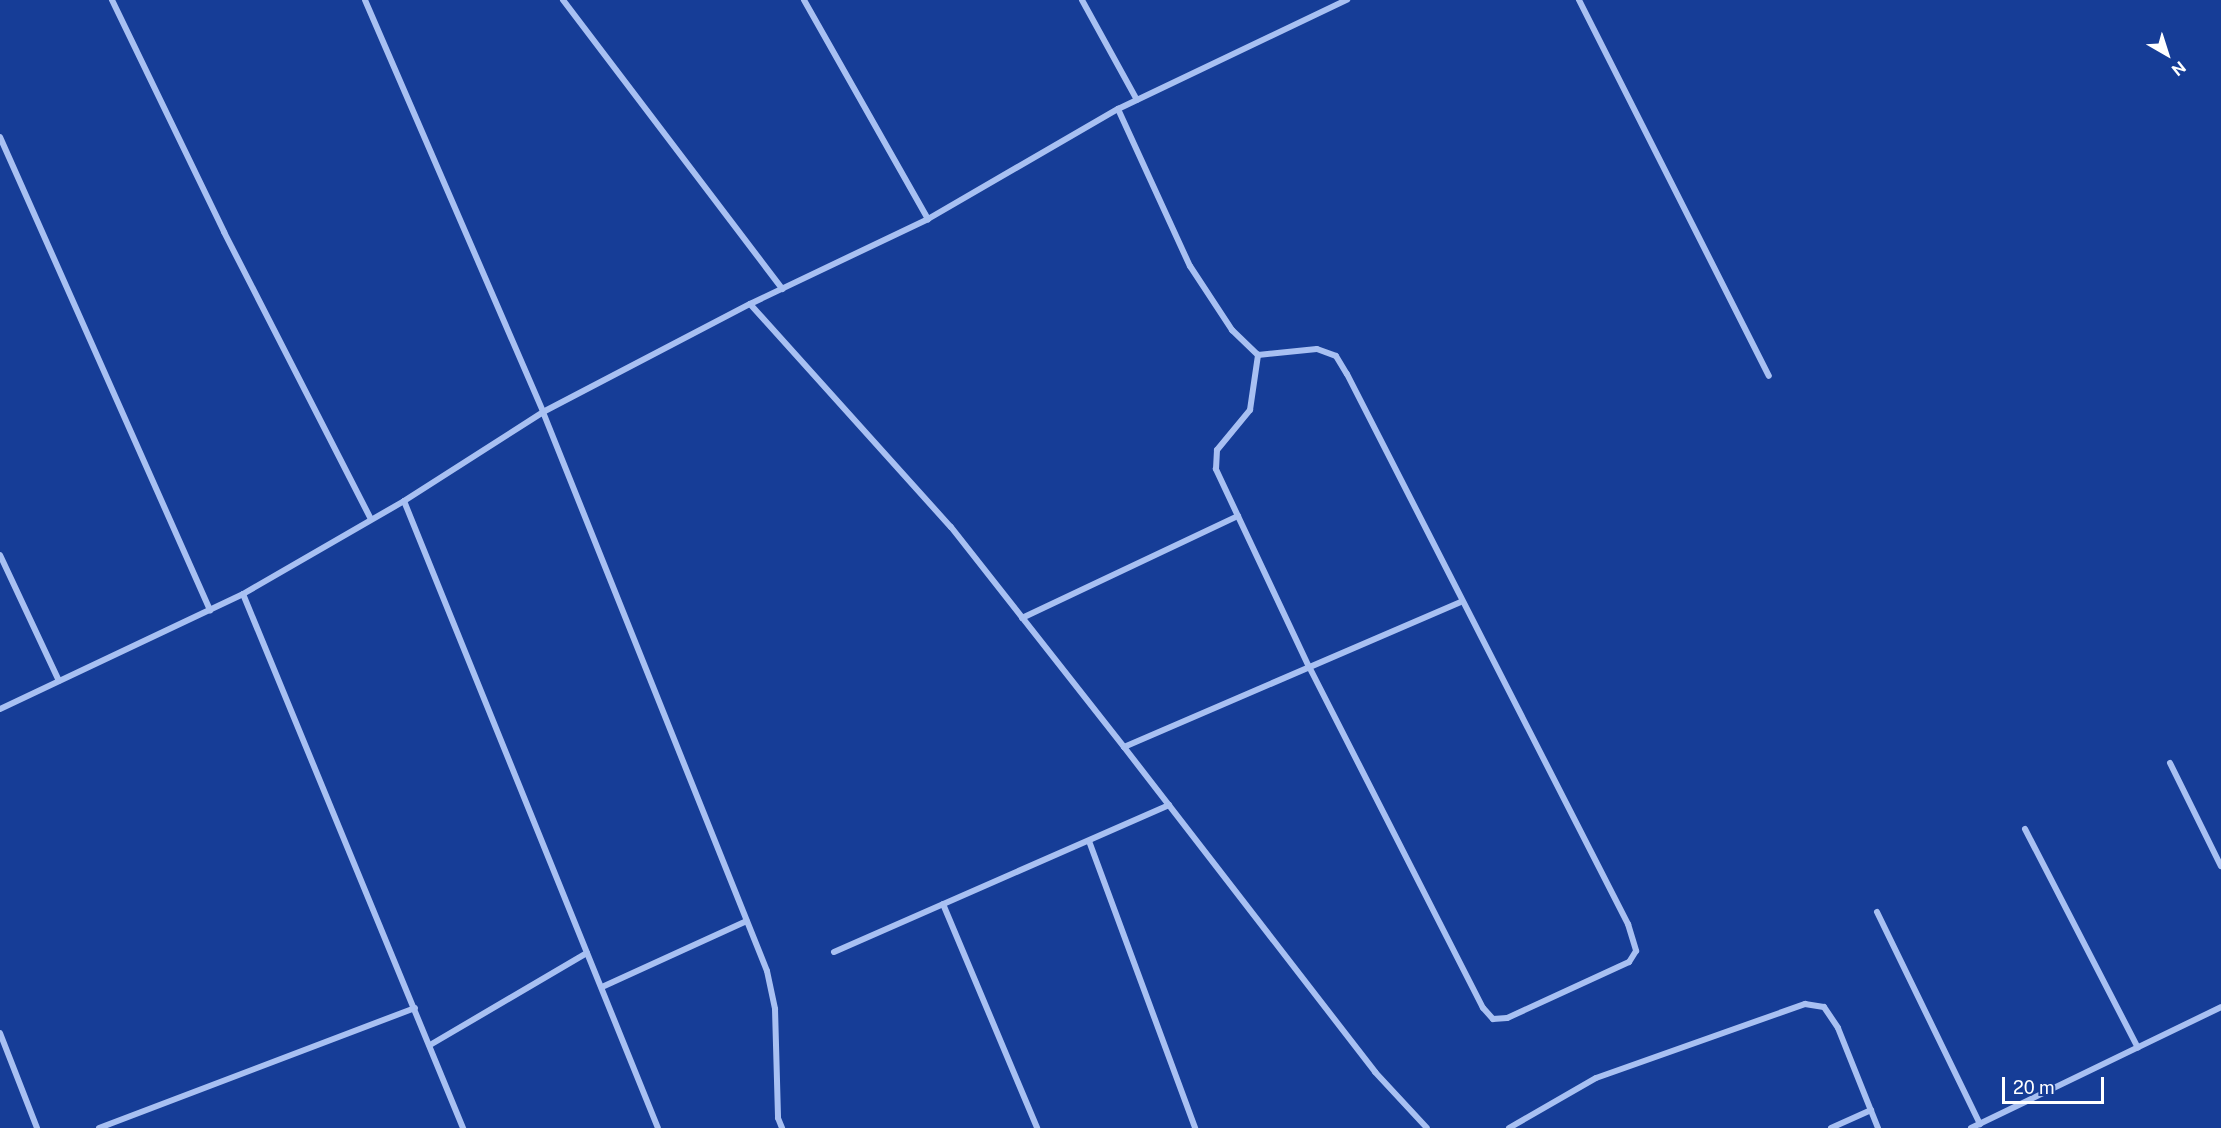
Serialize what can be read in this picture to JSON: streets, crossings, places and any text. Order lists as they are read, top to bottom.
{
  "scale_bar": "20 m",
  "north": "bottom right"
}
